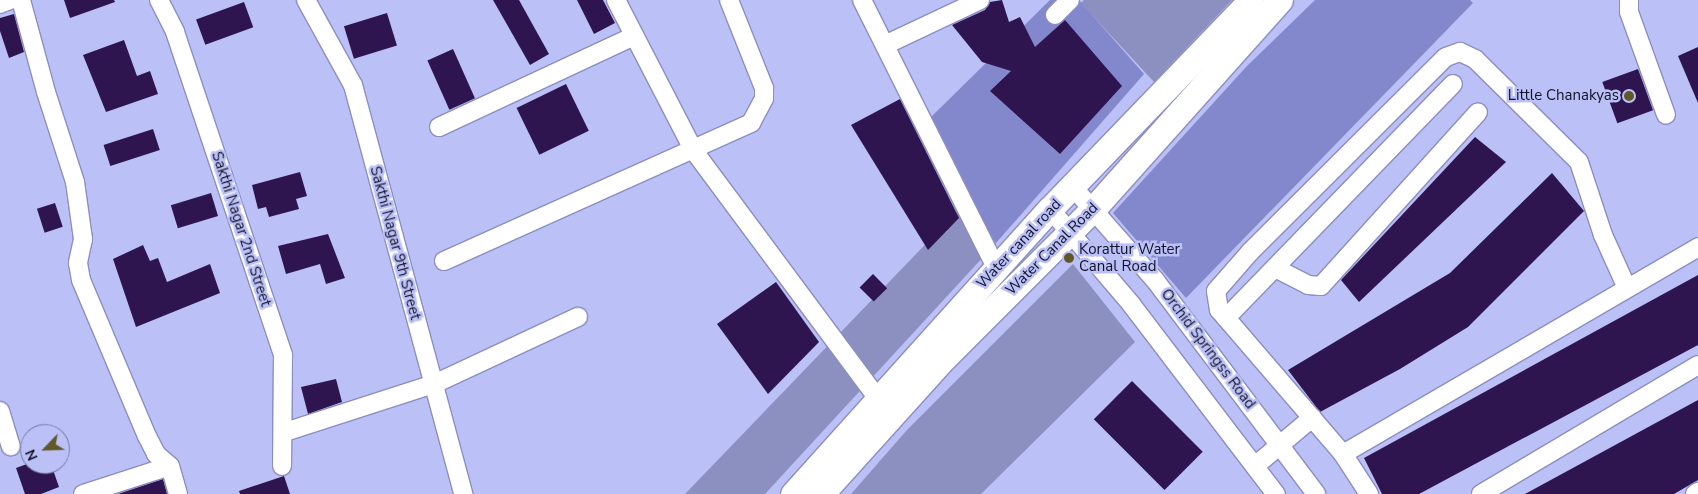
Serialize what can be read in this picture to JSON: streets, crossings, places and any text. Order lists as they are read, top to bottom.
{
  "streets": {
    "main road": ["Water canal road", "Water Canal Road"],
    "street": ["Sakthi Nagar 2nd Street", "Sakthi Nagar 9th Street", "Orchid Springss Road"]
  },
  "crossings": [
    ["Water canal road", "Water Canal Road"],
    ["Water canal road", "Orchid Springss Road"],
    ["Water Canal Road", "Orchid Springss Road"]
  ],
  "places": ["Little Chanakyas", "Korattur Water Canal Road"],
  "north": "bottom left"
}
